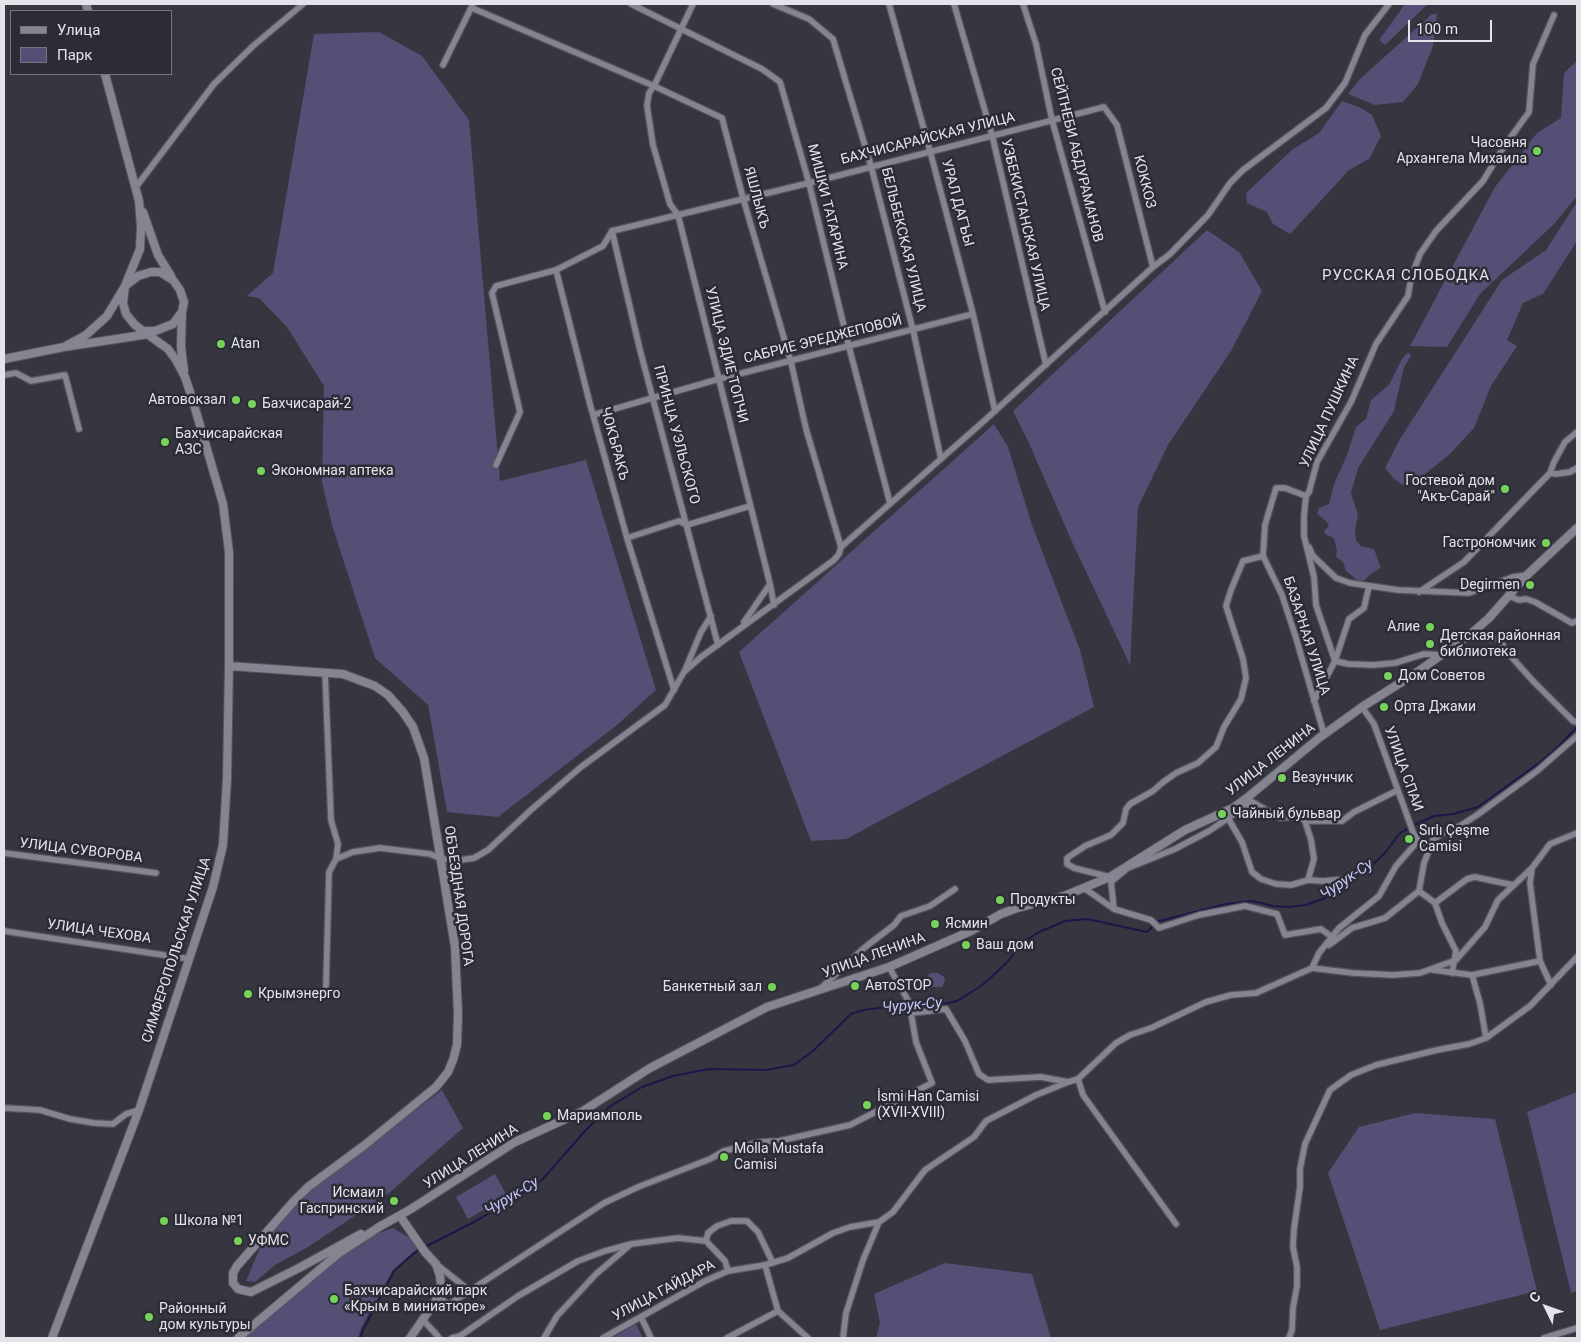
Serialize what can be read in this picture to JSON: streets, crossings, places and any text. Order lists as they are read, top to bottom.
{
  "streets": {
    "main road": ["УЛИЦА ЛЕНИНА", "ОБЪЕЗДНАЯ ДОРОГА", "СИМФЕРОПОЛЬСКАЯ УЛИЦА"],
    "street": [
      "БАХЧИСАРАЙСКАЯ УЛИЦА",
      "СЕЙТНЕБИ АБДУРАМАНОВ",
      "КОККОЗ",
      "ЯШЛЫКЪ",
      "УРАЛ ДАГЪЫ",
      "МИШКИ ТАТАРИНА",
      "УЗБЕКИСТАНСКАЯ УЛИЦА",
      "БЕЛЬБЕКСКАЯ УЛИЦА",
      "САБРИЕ ЭРЕДЖЕПОВОЙ",
      "УЛИЦА ЭДИЕ ТОПЧИ",
      "УЛИЦА ПУШКИНА",
      "ПРИНЦА УЭЛЬСКОГО",
      "ЧОКЪРАКЪ",
      "БАЗАРНАЯ УЛИЦА",
      "УЛИЦА СПАИ",
      "УЛИЦА СУВОРОВА",
      "УЛИЦА ЧЕХОВА",
      "УЛИЦА ГАЙДАРА"
    ]
  },
  "crossings": [
    ["БАХЧИСАРАЙСКАЯ УЛИЦА", "СЕЙТНЕБИ АБДУРАМАНОВ"],
    ["БАХЧИСАРАЙСКАЯ УЛИЦА", "КОККОЗ"],
    ["БАХЧИСАРАЙСКАЯ УЛИЦА", "ЯШЛЫКЪ"],
    ["БАХЧИСАРАЙСКАЯ УЛИЦА", "УРАЛ ДАГЪЫ"],
    ["БАХЧИСАРАЙСКАЯ УЛИЦА", "МИШКИ ТАТАРИНА"],
    ["БАХЧИСАРАЙСКАЯ УЛИЦА", "УЗБЕКИСТАНСКАЯ УЛИЦА"],
    ["БАХЧИСАРАЙСКАЯ УЛИЦА", "БЕЛЬБЕКСКАЯ УЛИЦА"],
    ["БАХЧИСАРАЙСКАЯ УЛИЦА", "УЛИЦА ЭДИЕ ТОПЧИ"],
    ["БАХЧИСАРАЙСКАЯ УЛИЦА", "ПРИНЦА УЭЛЬСКОГО"],
    ["ЯШЛЫКЪ", "САБРИЕ ЭРЕДЖЕПОВОЙ"],
    ["ЯШЛЫКЪ", "УЛИЦА ЭДИЕ ТОПЧИ"],
    ["УРАЛ ДАГЪЫ", "САБРИЕ ЭРЕДЖЕПОВОЙ"],
    ["МИШКИ ТАТАРИНА", "САБРИЕ ЭРЕДЖЕПОВОЙ"],
    ["МИШКИ ТАТАРИНА", "УЛИЦА ЭДИЕ ТОПЧИ"],
    ["БЕЛЬБЕКСКАЯ УЛИЦА", "САБРИЕ ЭРЕДЖЕПОВОЙ"],
    ["САБРИЕ ЭРЕДЖЕПОВОЙ", "УЛИЦА ЭДИЕ ТОПЧИ"],
    ["САБРИЕ ЭРЕДЖЕПОВОЙ", "ПРИНЦА УЭЛЬСКОГО"],
    ["САБРИЕ ЭРЕДЖЕПОВОЙ", "ЧОКЪРАКЪ"],
    ["УЛИЦА ПУШКИНА", "БАЗАРНАЯ УЛИЦА"],
    ["БАЗАРНАЯ УЛИЦА", "УЛИЦА ЛЕНИНА"],
    ["УЛИЦА ЛЕНИНА", "УЛИЦА СПАИ"],
    ["УЛИЦА ЛЕНИНА", "ОБЪЕЗДНАЯ ДОРОГА"],
    ["ОБЪЕЗДНАЯ ДОРОГА", "СИМФЕРОПОЛЬСКАЯ УЛИЦА"],
    ["УЛИЦА ЧЕХОВА", "СИМФЕРОПОЛЬСКАЯ УЛИЦА"]
  ],
  "districts": ["РУССКАЯ СЛОБОДКА"],
  "water": ["Чурук-Су"],
  "places": [
    "Часовня Архангела Михаила",
    "Atan",
    "Автовокзал",
    "Бахчисарай-2",
    "Бахчисарайская АЗС",
    "Экономная аптека",
    "Гостевой дом \"Акъ-Сарай\"",
    "Гастрономчик",
    "Degirmen",
    "Алие",
    "Детская районная библиотека",
    "Дом Советов",
    "Орта Джами",
    "Везунчик",
    "Чайный бульвар",
    "Sırlı Çeşme Camisi",
    "Продукты",
    "Ясмин",
    "Ваш дом",
    "АвтоSTOP",
    "Банкетный зал",
    "Крымэнерго",
    "İsmi Han Camisi (XVII-XVIII)",
    "Мариамполь",
    "Molla Mustafa Camisi",
    "Исмаил Гаспринский",
    "Школа №1",
    "УФМС",
    "Бахчисарайский парк «Крым в миниатюре»",
    "Районный дом культуры"
  ],
  "legend": ["Улица", "Парк"],
  "scale_bar": "100 m",
  "north": "top left"
}
